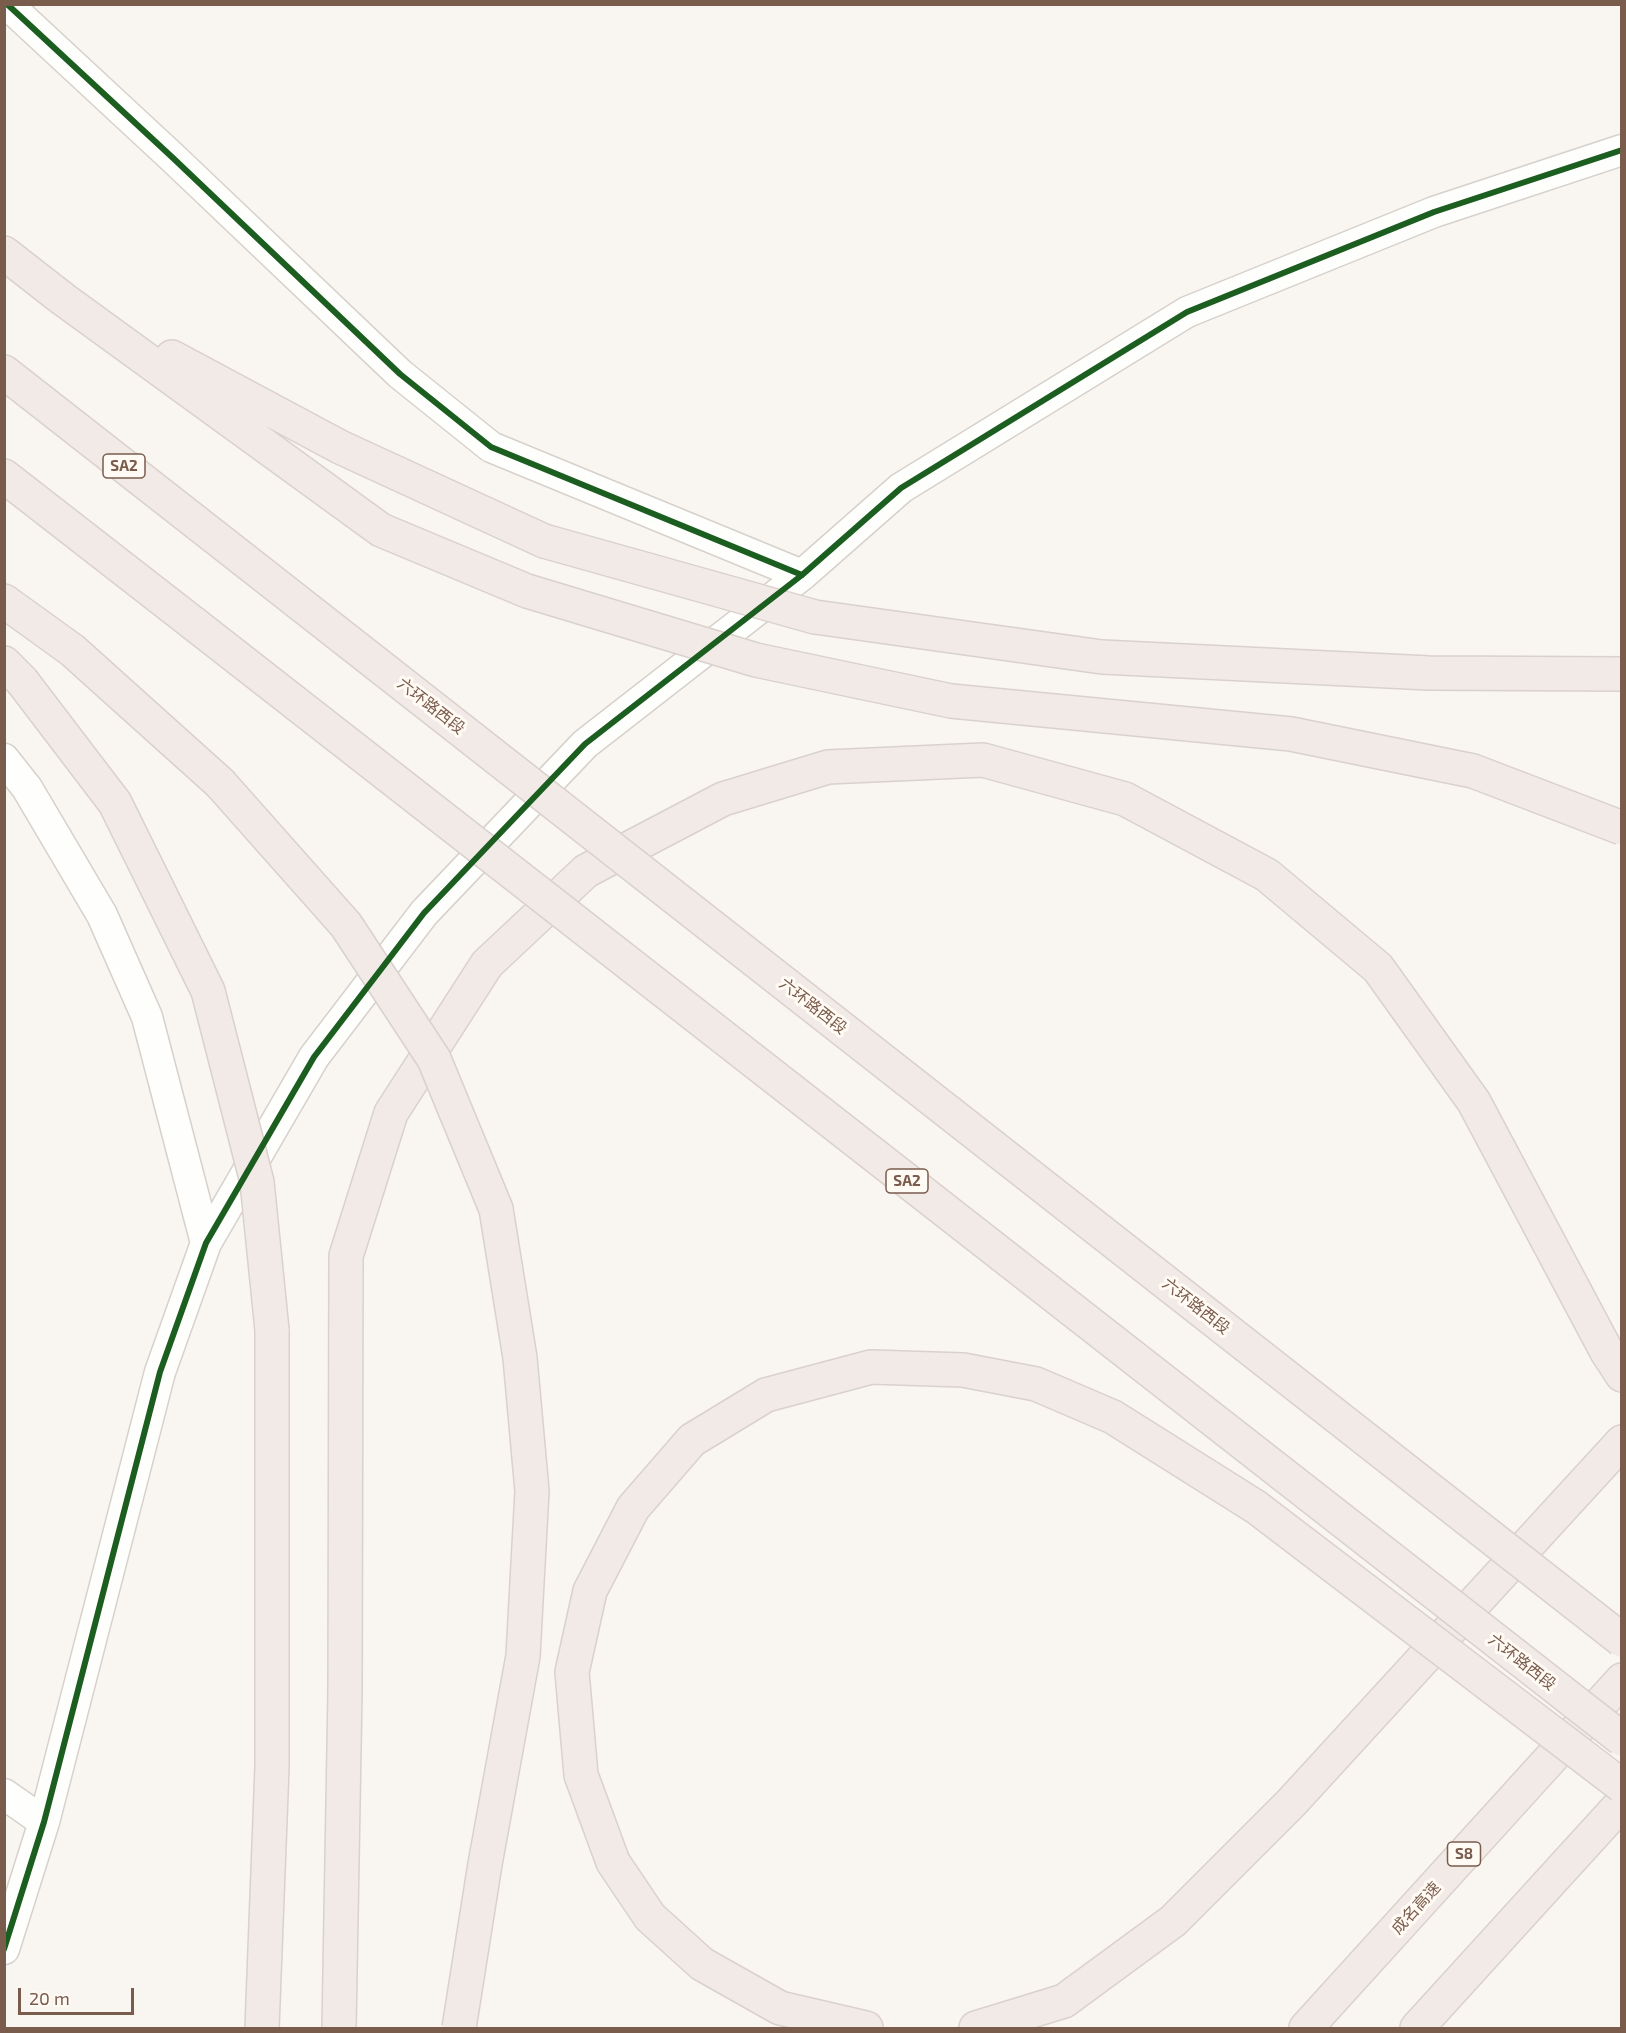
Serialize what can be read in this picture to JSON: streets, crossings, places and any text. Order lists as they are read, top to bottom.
{
  "streets": {
    "highway": [
      "SA2",
      "六环路西段",
      "S8",
      "成名高速"
    ]
  },
  "scale_bar": "20 m"
}
